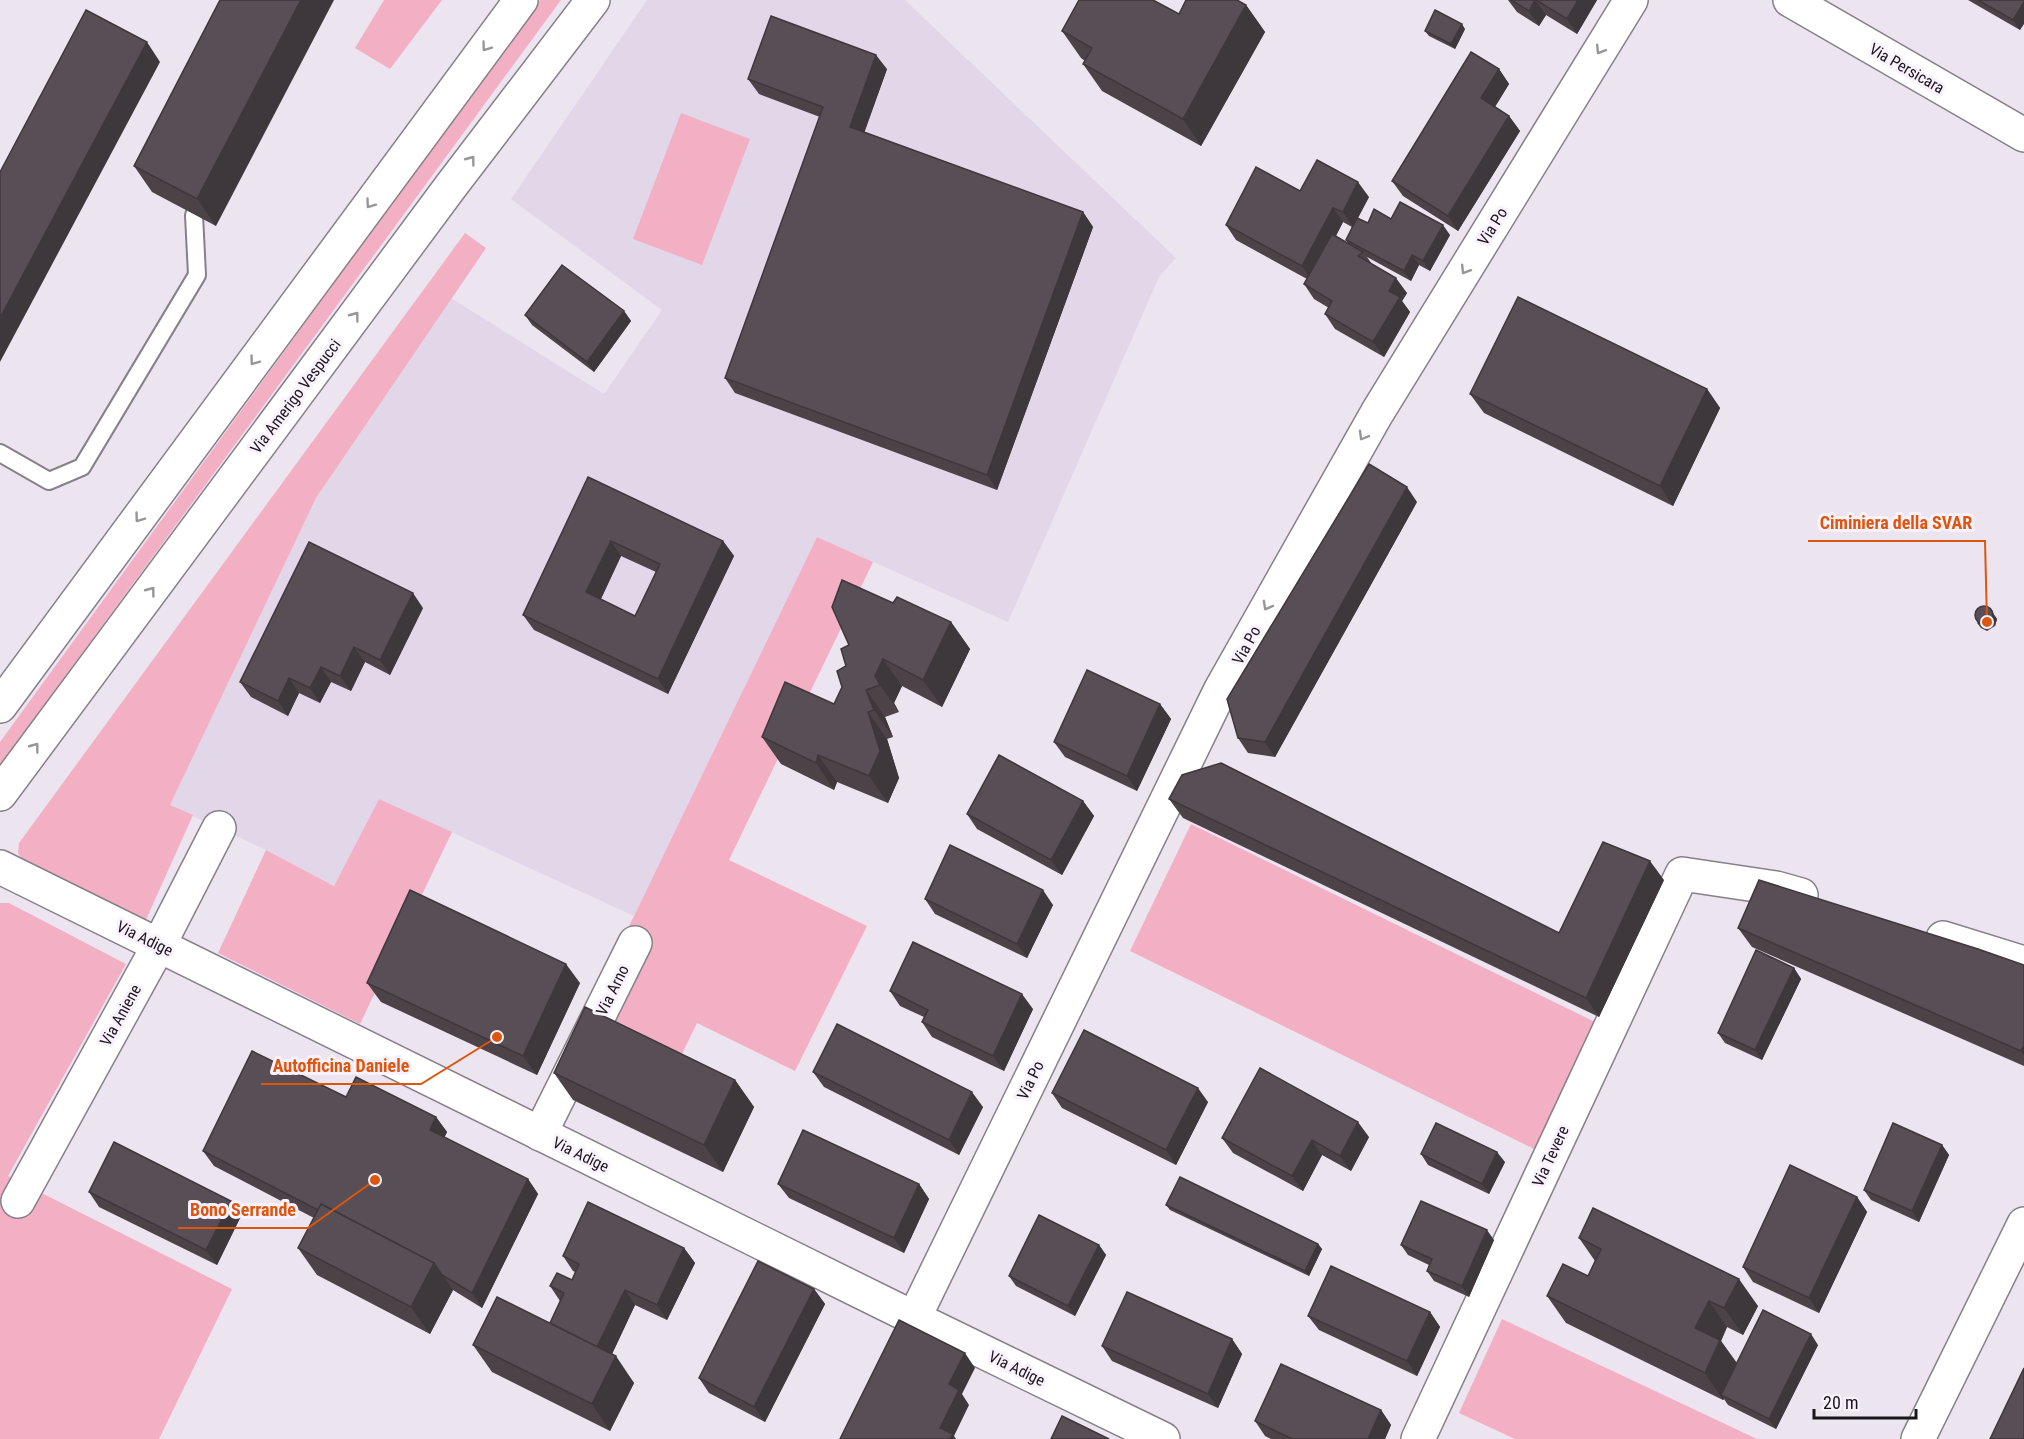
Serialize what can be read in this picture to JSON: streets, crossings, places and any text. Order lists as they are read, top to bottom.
{
  "streets": {
    "street": [
      "Via Persicara",
      "Via Po",
      "Via Amerigo Vespucci",
      "Via Adige",
      "Via Arno",
      "Via Aniene",
      "Via Tevere"
    ]
  },
  "crossings": [
    ["Via Po", "Via Adige"],
    ["Via Adige", "Via Arno"],
    ["Via Adige", "Via Aniene"]
  ],
  "one_way": ["Via Po"],
  "places": ["Ciminiera della SVAR", "Autofficina Daniele", "Bono Serrande"],
  "scale_bar": "20 m"
}
